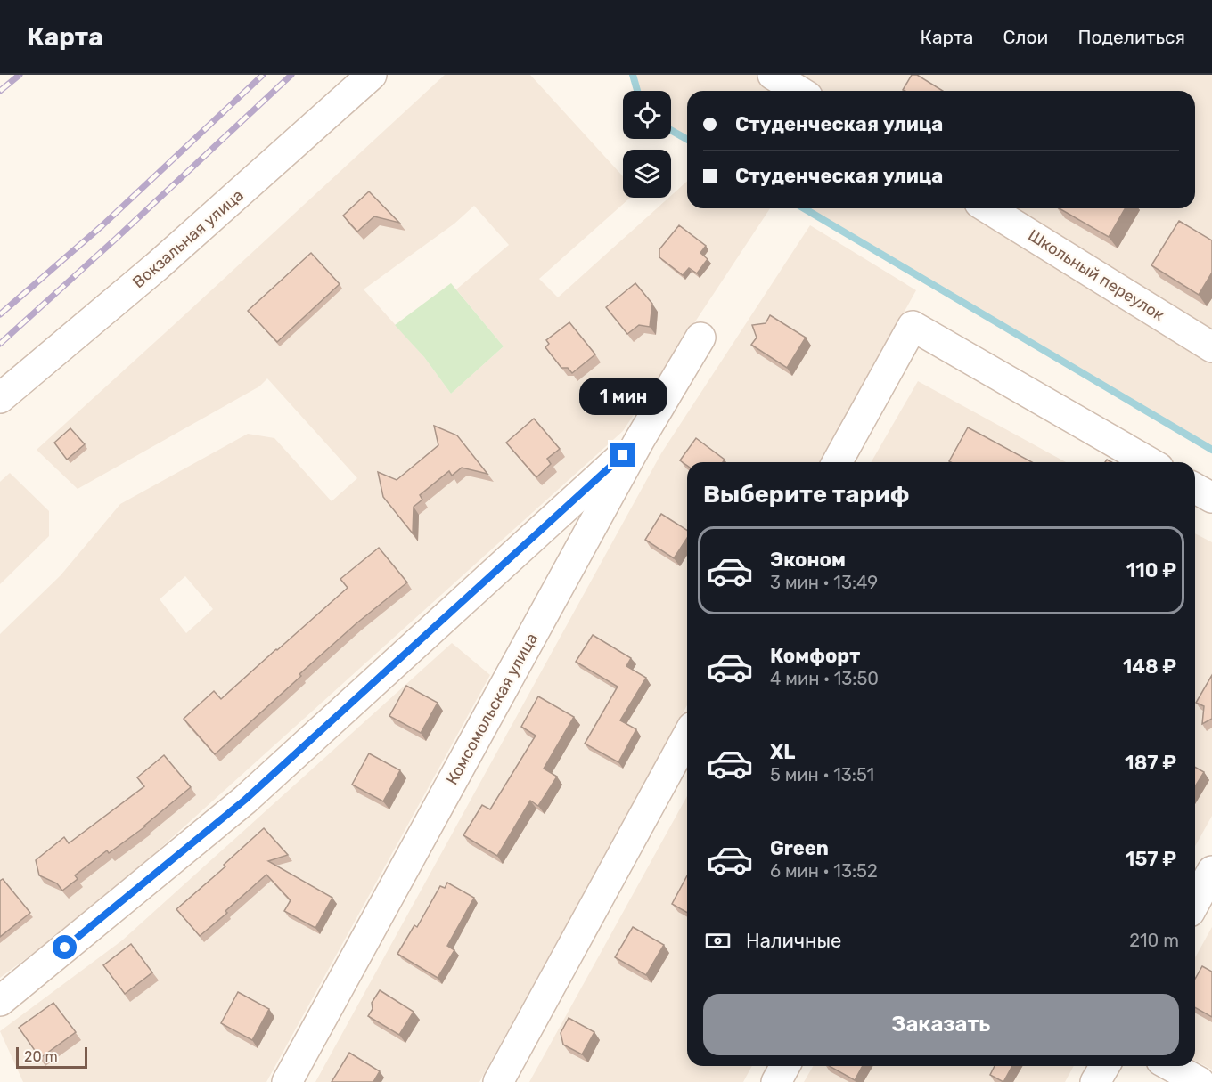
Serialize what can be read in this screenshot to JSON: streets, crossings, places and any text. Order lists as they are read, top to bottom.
{
  "streets": {
    "street": ["Вокзальная улица", "Школьный переулок", "Комсомольская улица"]
  },
  "scale_bar": "20 m",
  "page": {
    "header": "Карта",
    "nav": ["Карта", "Слои", "Поделиться"],
    "banner": ["Студенческая улица", "Студенческая улица"],
    "bubble": "1 мин",
    "heading": "Выберите тариф",
    "list": [
      {
        "name": "Эконом",
        "note": "3 мин · 13:49",
        "value": "110 ₽"
      },
      {
        "name": "Комфорт",
        "note": "4 мин · 13:50",
        "value": "148 ₽"
      },
      {
        "name": "XL",
        "note": "5 мин · 13:51",
        "value": "187 ₽"
      },
      {
        "name": "Green",
        "note": "6 мин · 13:52",
        "value": "157 ₽"
      }
    ],
    "pay": ["Наличные", "210 m"],
    "buttons": "Заказать",
    "scale": "20 m"
  }
}
